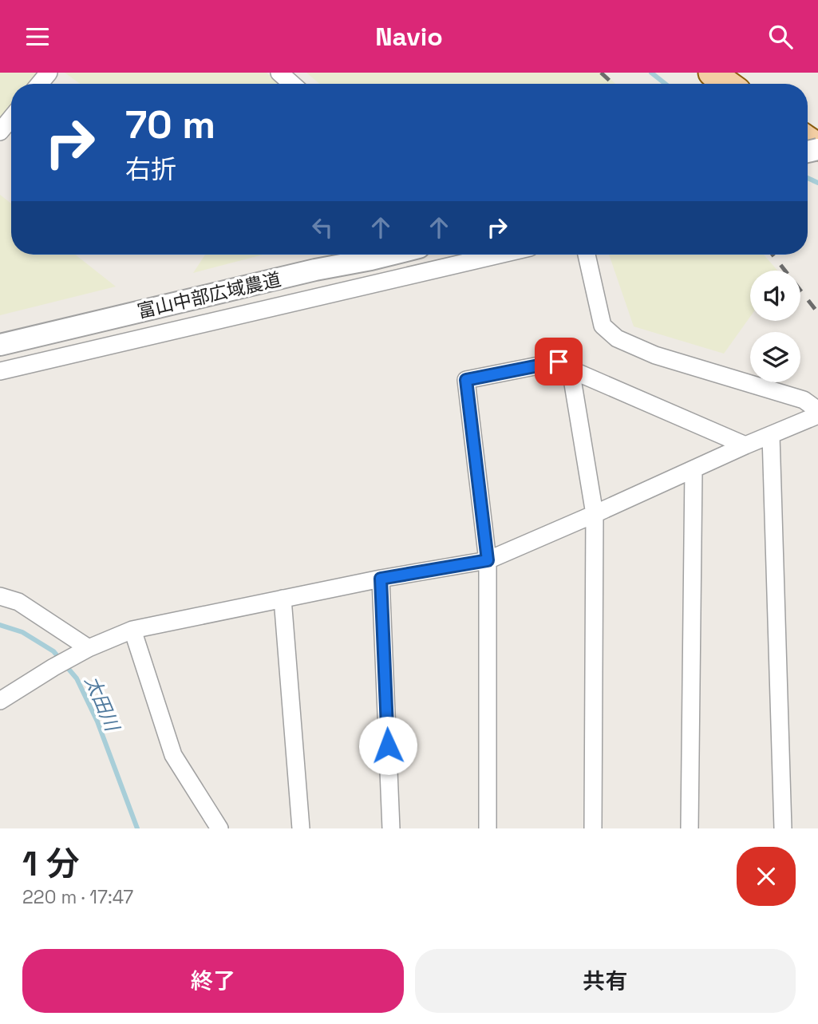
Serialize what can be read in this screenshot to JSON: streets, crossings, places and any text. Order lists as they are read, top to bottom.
{
  "streets": {
    "street": ["富山中部広域農道"]
  },
  "water": ["太田川"],
  "page": {
    "header": "Navio",
    "turn": ["70 m", "右折"],
    "heading": ["1 分", "220 m · 17:47"],
    "buttons": ["終了", "共有"]
  }
}
